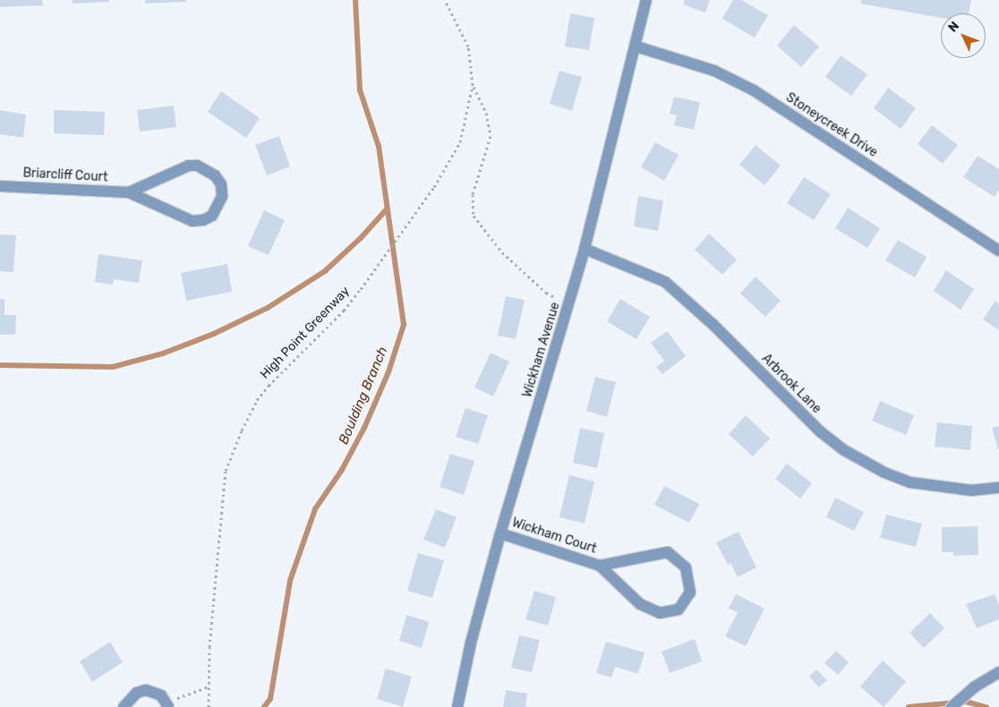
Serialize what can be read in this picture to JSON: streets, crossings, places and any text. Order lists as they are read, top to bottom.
{
  "streets": {
    "street": [
      "Stoneycreek Drive",
      "Briarcliff Court",
      "Wickham Avenue",
      "Arbrook Lane",
      "Wickham Court"
    ],
    "path": ["High Point Greenway"]
  },
  "crossings": [
    ["Stoneycreek Drive", "Wickham Avenue"],
    ["Wickham Avenue", "Arbrook Lane"],
    ["Wickham Avenue", "Wickham Court"]
  ],
  "water": ["Boulding Branch"],
  "north": "top left"
}
